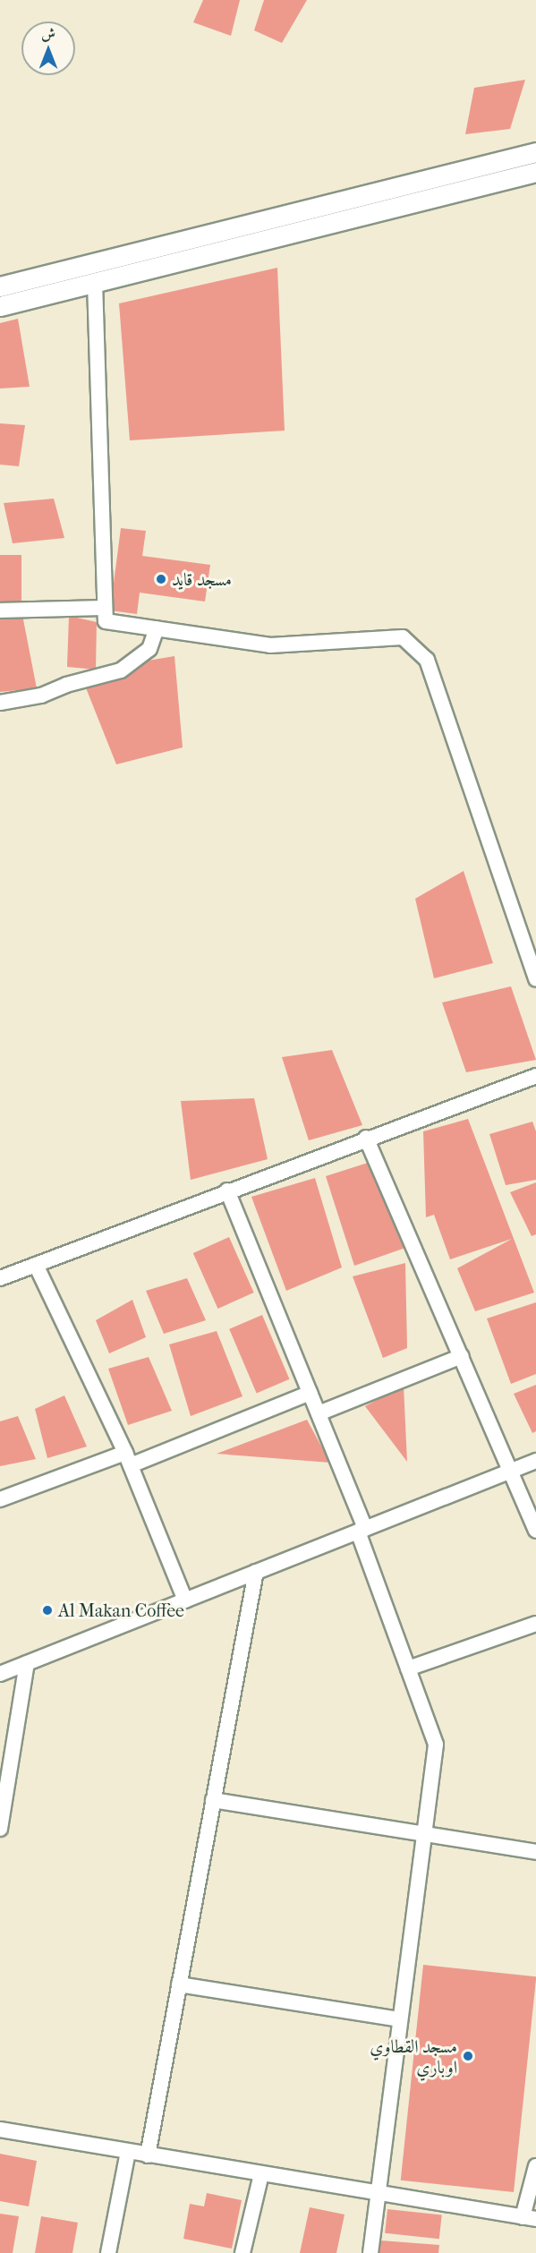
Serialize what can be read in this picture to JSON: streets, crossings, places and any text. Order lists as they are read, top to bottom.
{
  "places": ["مسجد قايد", "Al Makan Coffee", "مسجد القطاوي اوباري"],
  "north": "top"
}
